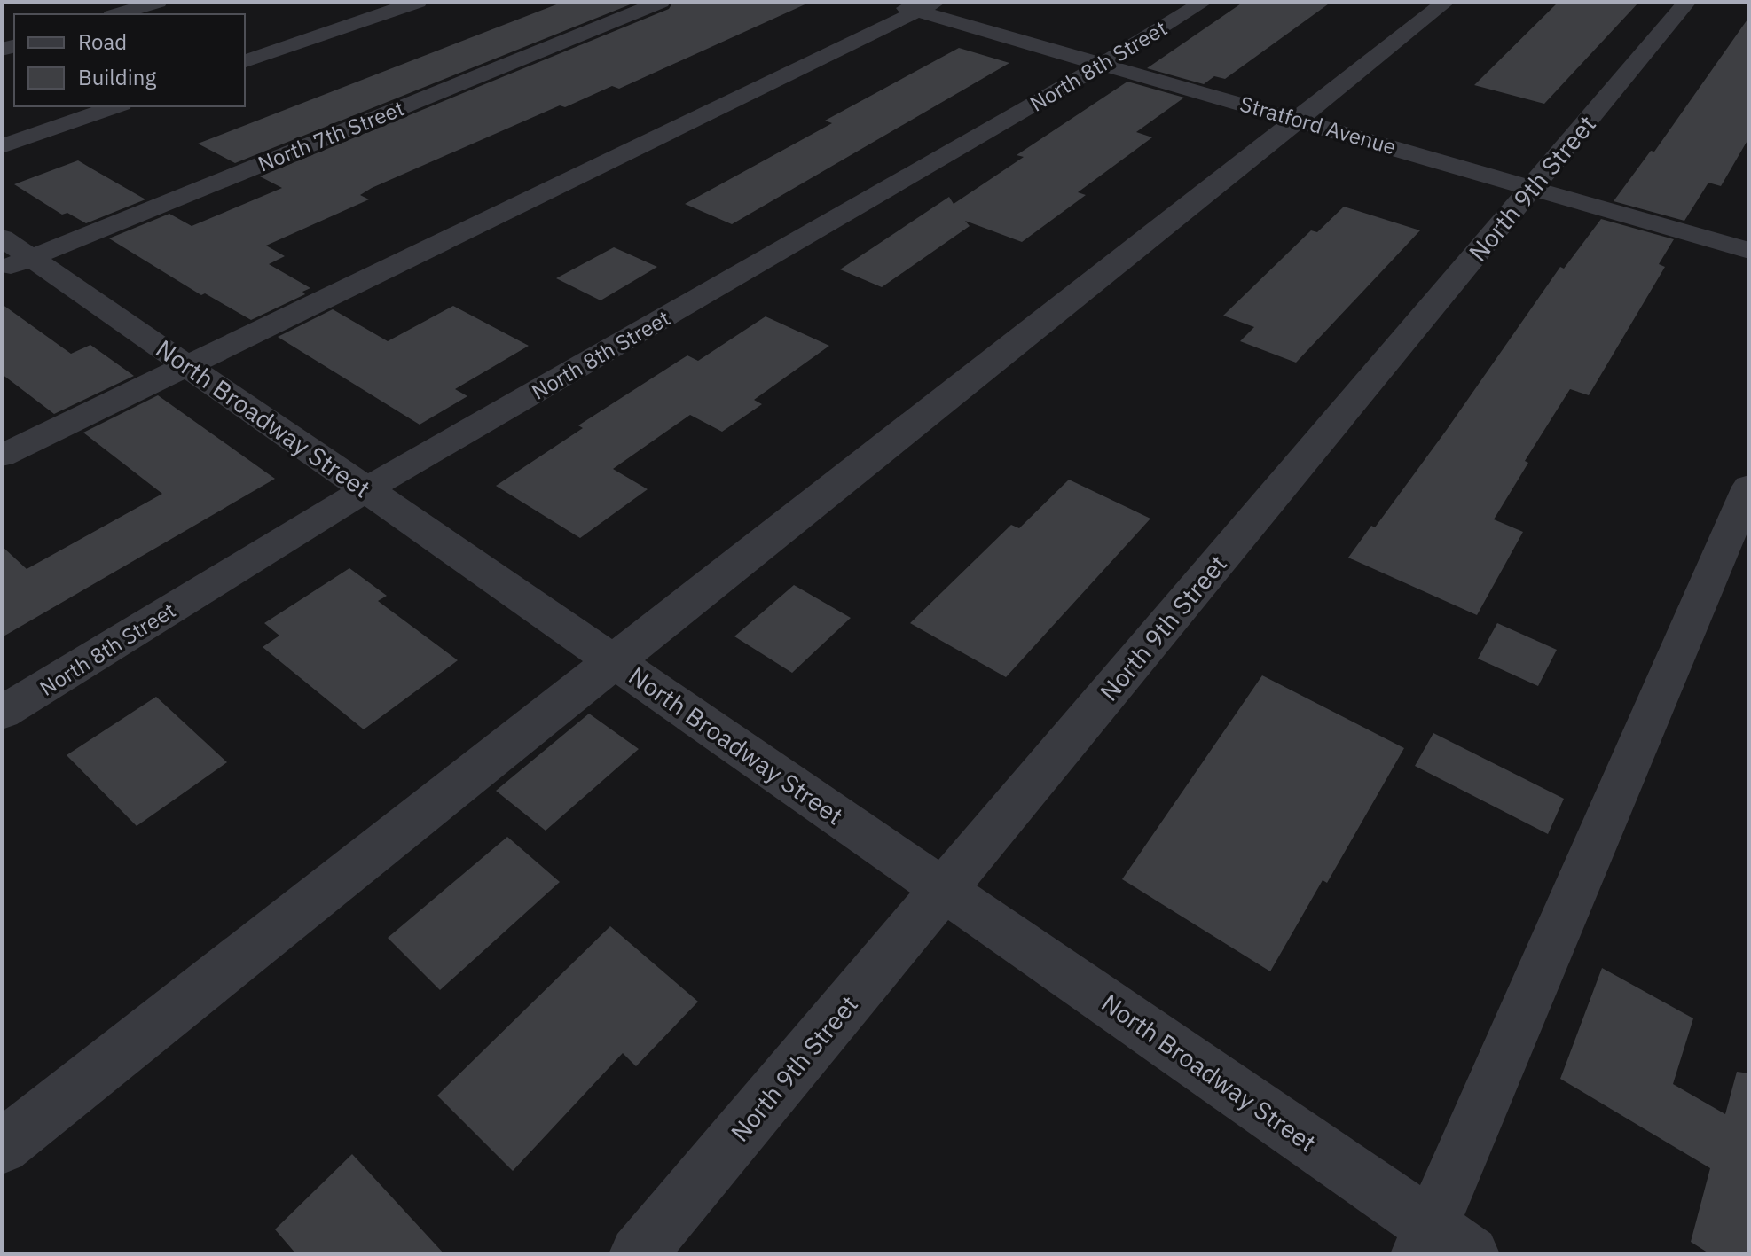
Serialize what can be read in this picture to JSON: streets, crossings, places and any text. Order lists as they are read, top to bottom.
{
  "streets": {
    "street": [
      "North 8th Street",
      "Stratford Avenue",
      "North 7th Street",
      "North 9th Street",
      "North Broadway Street"
    ]
  },
  "crossings": [
    ["North 8th Street", "Stratford Avenue"],
    ["North 8th Street", "North Broadway Street"],
    ["Stratford Avenue", "North 9th Street"],
    ["North 7th Street", "North Broadway Street"],
    ["North 9th Street", "North Broadway Street"]
  ],
  "legend": ["Road", "Building"]
}
